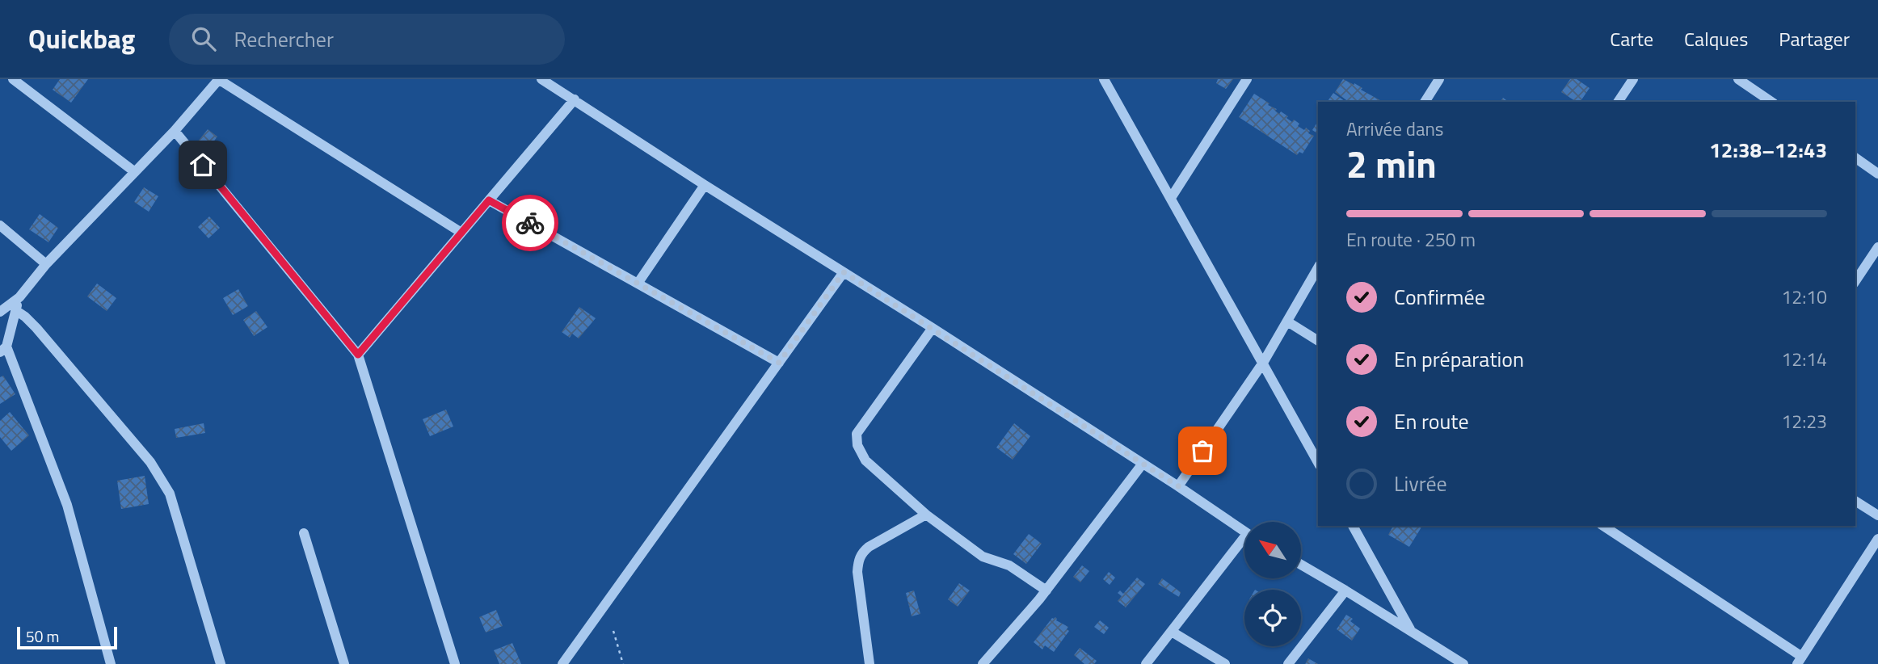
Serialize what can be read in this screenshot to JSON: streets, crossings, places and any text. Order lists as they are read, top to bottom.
{
  "scale_bar": "50 m",
  "north": "top left",
  "page": {
    "header": "Quickbag",
    "search": "Rechercher",
    "nav": ["Carte", "Calques", "Partager"],
    "heading": ["2 min", "Arrivée dans", "12:38–12:43"],
    "bar": "En route · 250 m",
    "list": [
      ["Confirmée", "12:10"],
      ["En préparation", "12:14"],
      ["En route", "12:23"],
      "Livrée"
    ],
    "scale": "50 m"
  }
}
